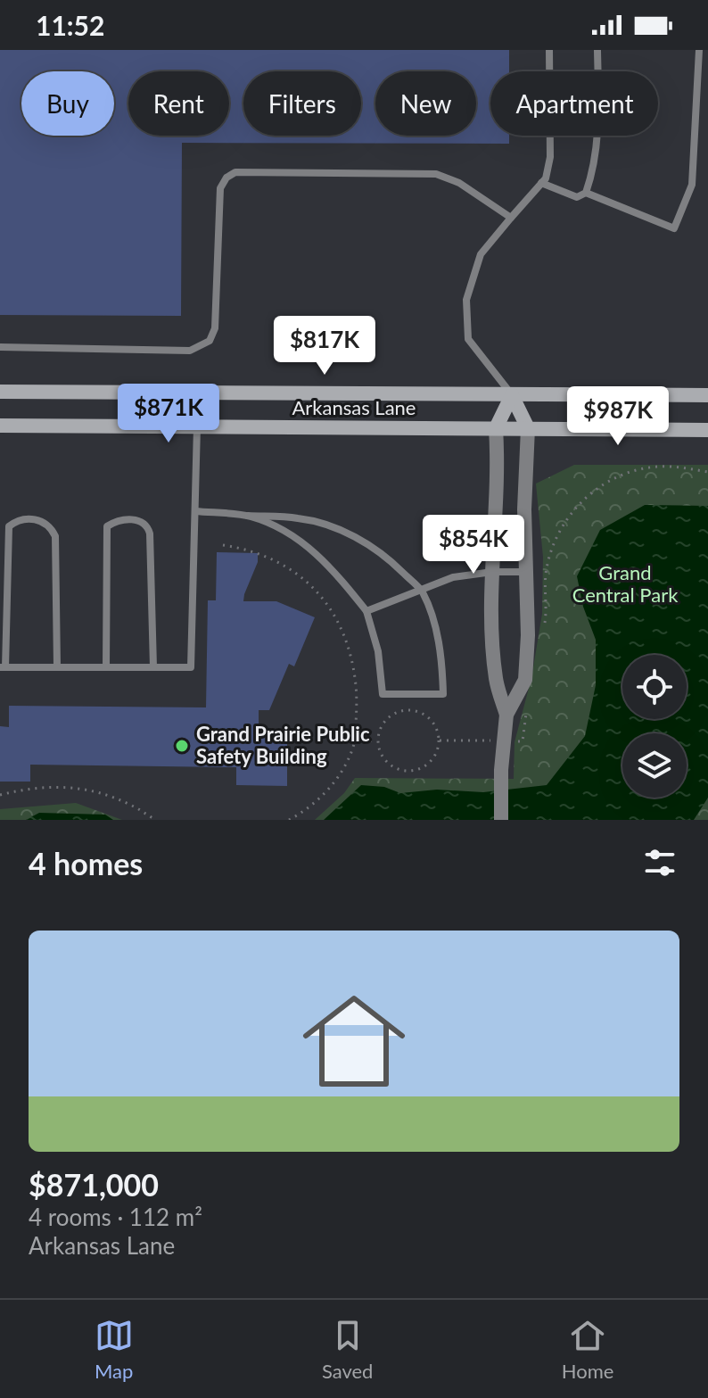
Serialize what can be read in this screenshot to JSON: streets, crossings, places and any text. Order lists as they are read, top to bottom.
{
  "streets": {
    "main road": ["Arkansas Lane"]
  },
  "parks": ["Grand Central Park"],
  "places": ["Grand Prairie Public Safety Building"],
  "page": {
    "status": "11:52",
    "chip": [
      "Buy",
      "Rent",
      "Filters",
      "New",
      "Apartment"
    ],
    "price": [
      "$817K",
      "$871K",
      "$987K",
      "$854K"
    ],
    "heading": "4 homes",
    "list": [
      {
        "name": "$871,000",
        "note": "4 rooms · 112 m² · Arkansas Lane"
      }
    ],
    "tabs": ["Map", "Saved", "Home"]
  }
}
